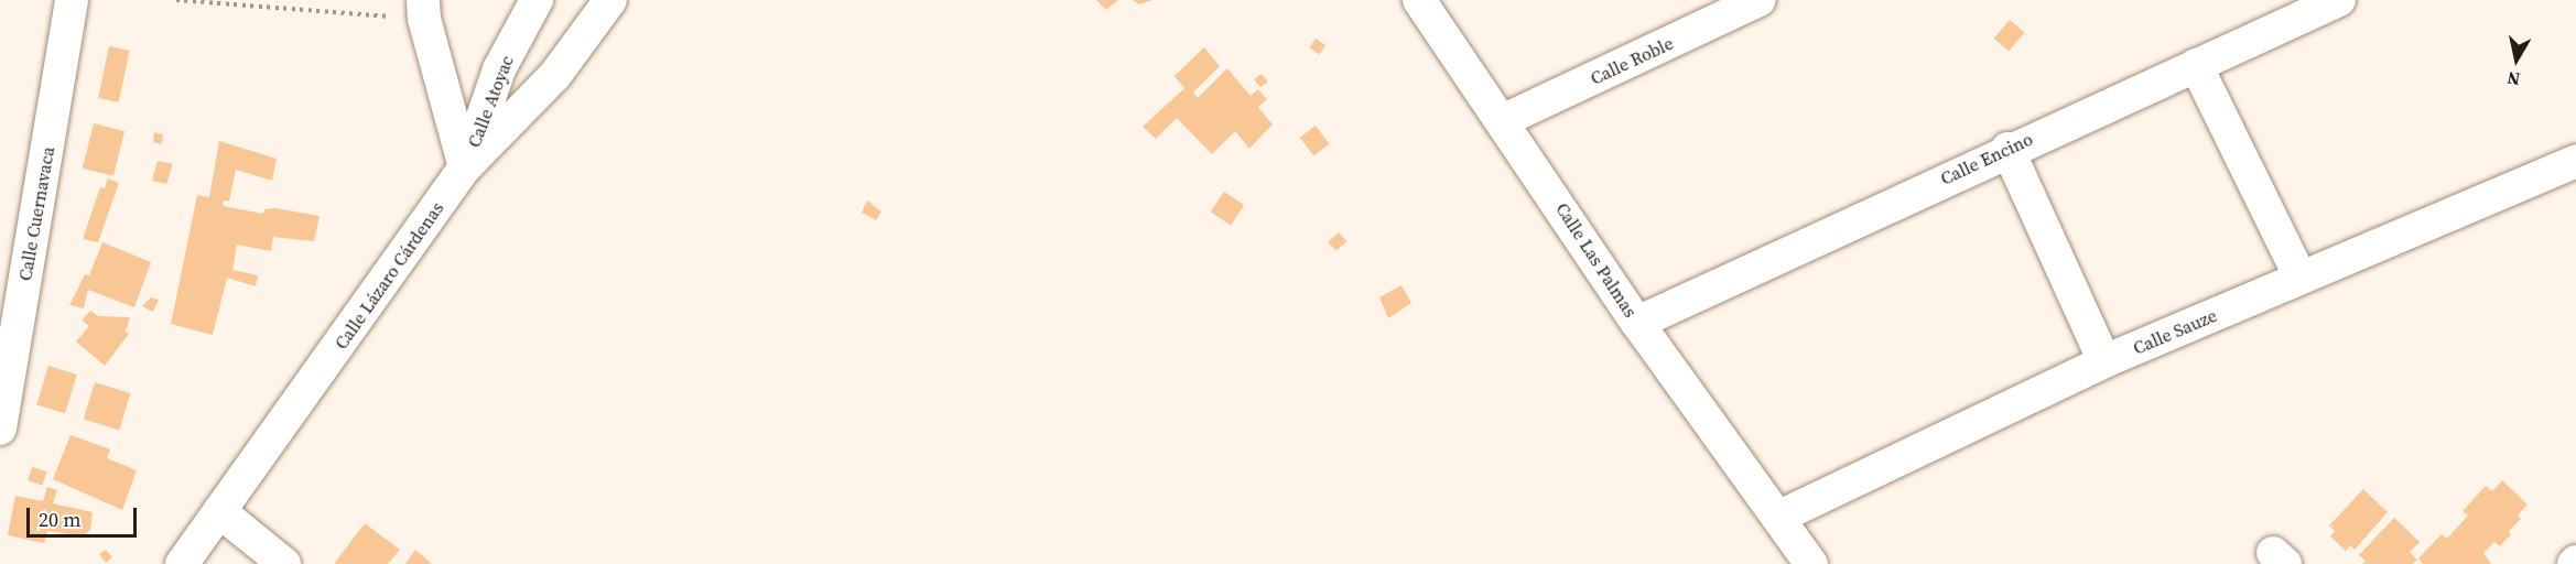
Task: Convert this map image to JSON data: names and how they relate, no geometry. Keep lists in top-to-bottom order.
{
  "streets": {
    "street": [
      "Calle Roble",
      "Calle Atoyac",
      "Calle Encino",
      "Calle Cuernavaca",
      "Calle Las Palmas",
      "Calle Lázaro Cárdenas",
      "Calle Sauze"
    ]
  },
  "crossings": [
    ["Calle Roble", "Calle Las Palmas"],
    ["Calle Atoyac", "Calle Lázaro Cárdenas"],
    ["Calle Encino", "Calle Las Palmas"],
    ["Calle Las Palmas", "Calle Sauze"]
  ],
  "scale_bar": "20 m",
  "north": "bottom"
}
